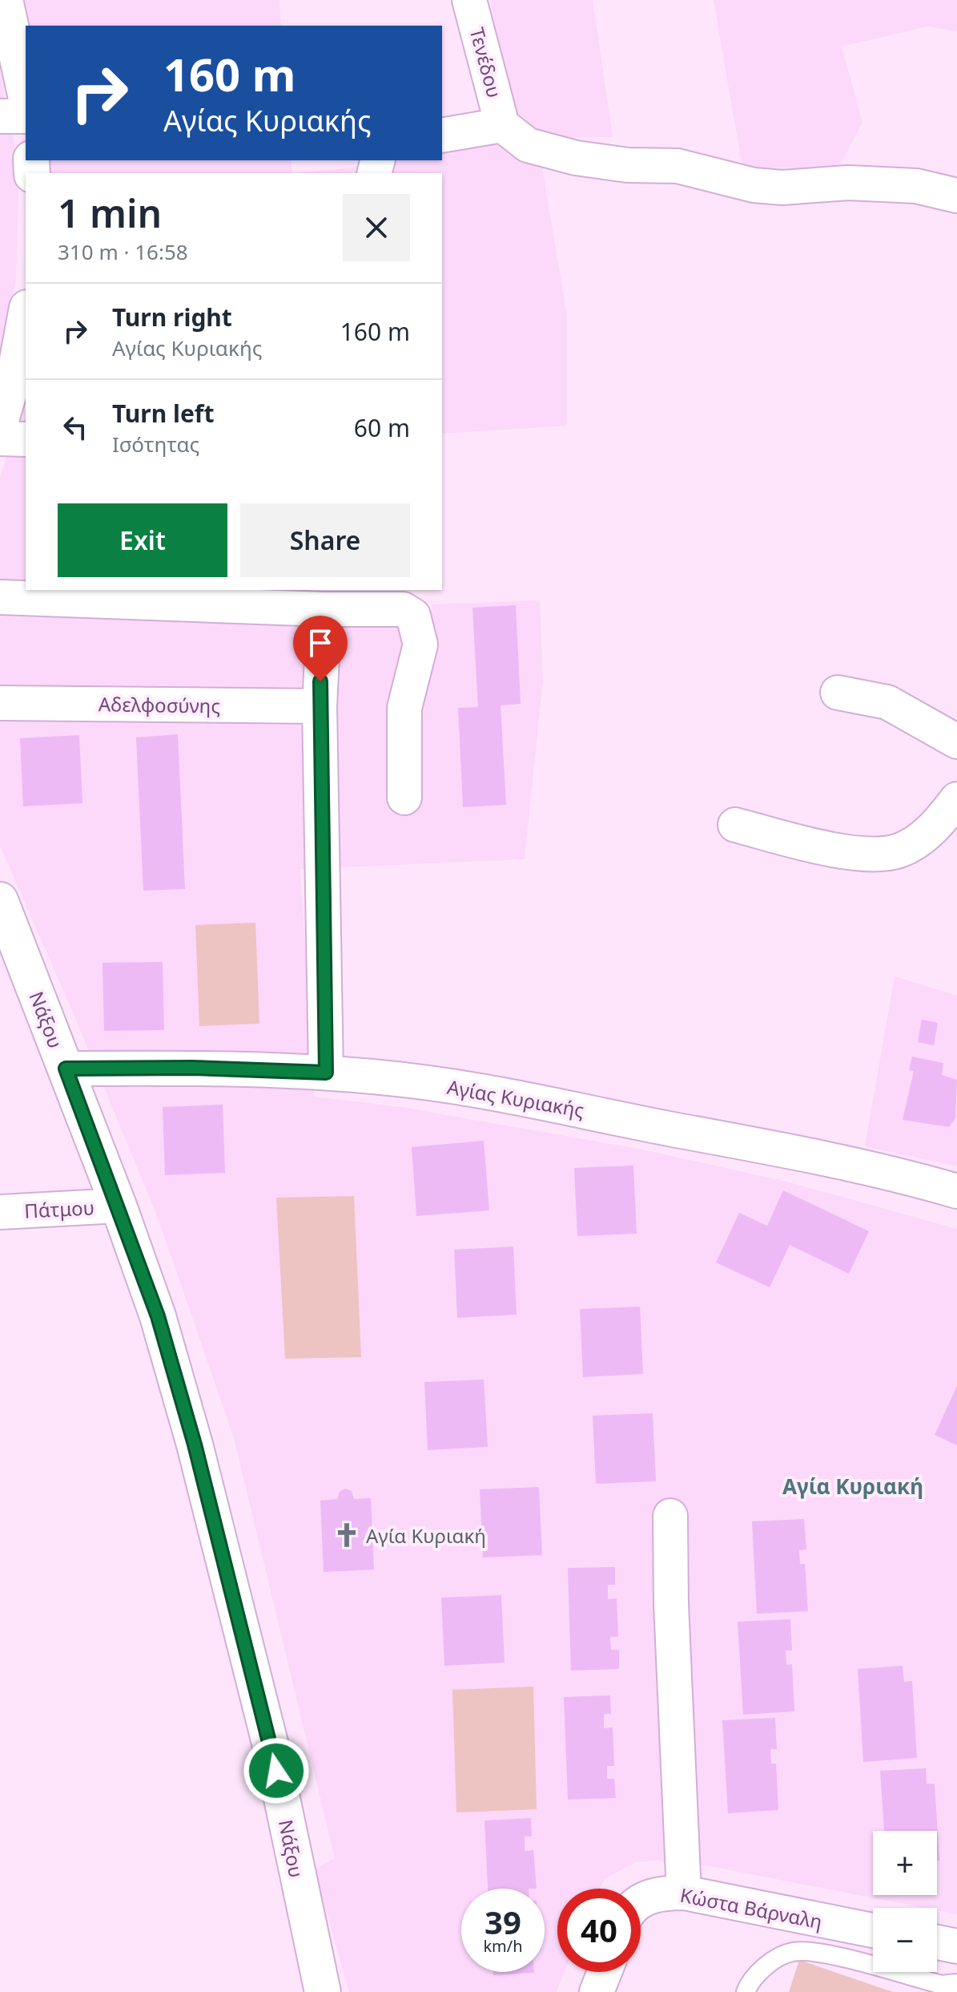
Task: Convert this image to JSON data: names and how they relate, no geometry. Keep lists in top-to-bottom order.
{
  "streets": {
    "street": [
      "Τενέδου",
      "Αδελφοσύνης",
      "Νάξου",
      "Αγίας Κυριακής",
      "Πάτμου",
      "Κώστα Βάρναλη"
    ]
  },
  "crossings": [
    ["Νάξου", "Αγίας Κυριακής"],
    ["Νάξου", "Πάτμου"]
  ],
  "districts": ["Αγία Κυριακή"],
  "places": {
    "church": ["Αγία Κυριακή"]
  },
  "page": {
    "turn": ["160 m", "Αγίας Κυριακής"],
    "heading": ["1 min", "310 m · 16:58"],
    "list": [
      {
        "name": "Turn right",
        "note": "Αγίας Κυριακής",
        "value": "160 m"
      },
      {
        "name": "Turn left",
        "note": "Ισότητας",
        "value": "60 m"
      }
    ],
    "buttons": ["Exit", "Share"],
    "map_buttons": ["+", "−"],
    "speed": "39 km/h",
    "limit": "40"
  }
}
